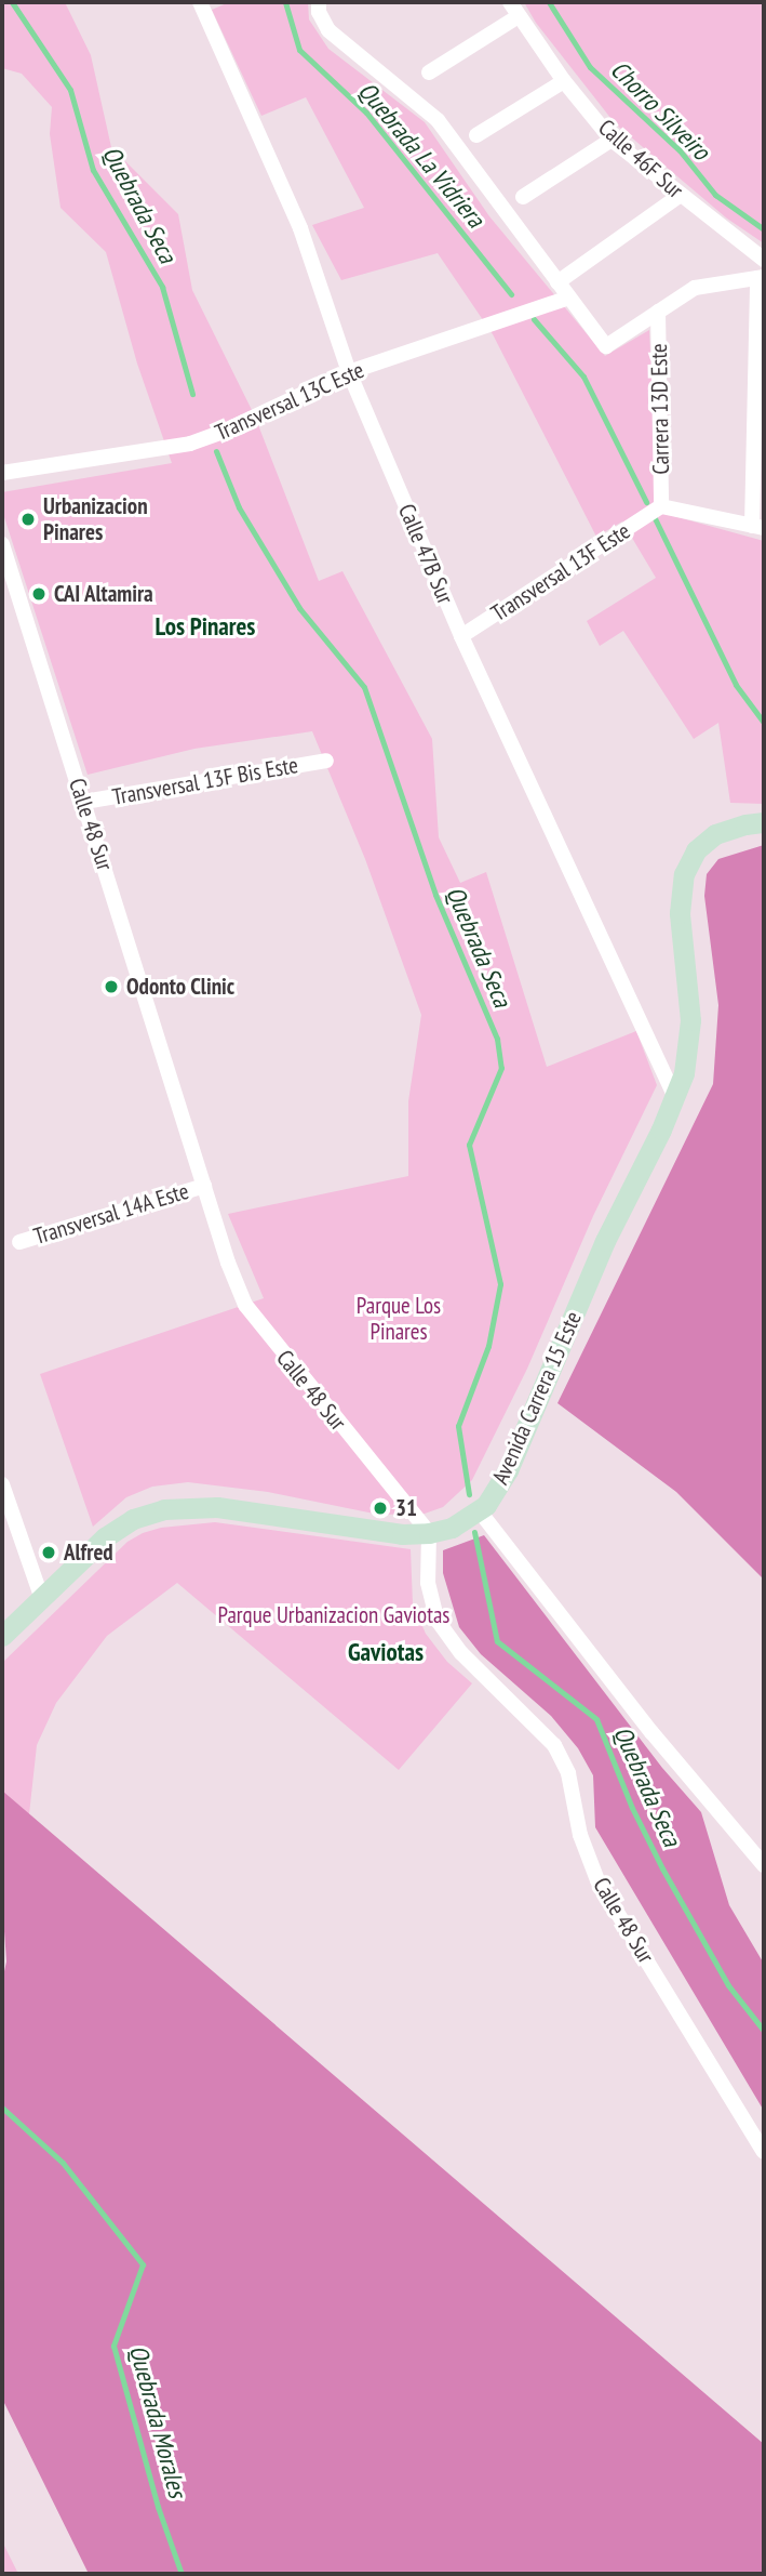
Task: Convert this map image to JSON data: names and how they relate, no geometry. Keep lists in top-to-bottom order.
{
  "streets": {
    "main road": ["Avenida Carrera 15 Este"],
    "street": [
      "Calle 46F Sur",
      "Transversal 13C Este",
      "Carrera 13D Este",
      "Calle 47B Sur",
      "Transversal 13F Este",
      "Transversal 13F Bis Este",
      "Calle 48 Sur",
      "Transversal 14A Este"
    ]
  },
  "crossings": [
    ["Transversal 13C Este", "Calle 47B Sur"],
    ["Carrera 13D Este", "Transversal 13F Este"],
    ["Calle 47B Sur", "Transversal 13F Este"],
    ["Calle 47B Sur", "Avenida Carrera 15 Este"],
    ["Transversal 13F Bis Este", "Calle 48 Sur"],
    ["Calle 48 Sur", "Transversal 14A Este"],
    ["Calle 48 Sur", "Avenida Carrera 15 Este"]
  ],
  "districts": ["Los Pinares", "Gaviotas"],
  "water": [
    "Chorro Silveiro",
    "Quebrada La Vidriera",
    "Quebrada Seca",
    "Quebrada Morales"
  ],
  "parks": ["Parque Los Pinares", "Parque Urbanizacion Gaviotas"],
  "places": [
    "Urbanizacion Pinares",
    "CAI Altamira",
    "Odonto Clinic",
    "31",
    "Alfred"
  ]
}
